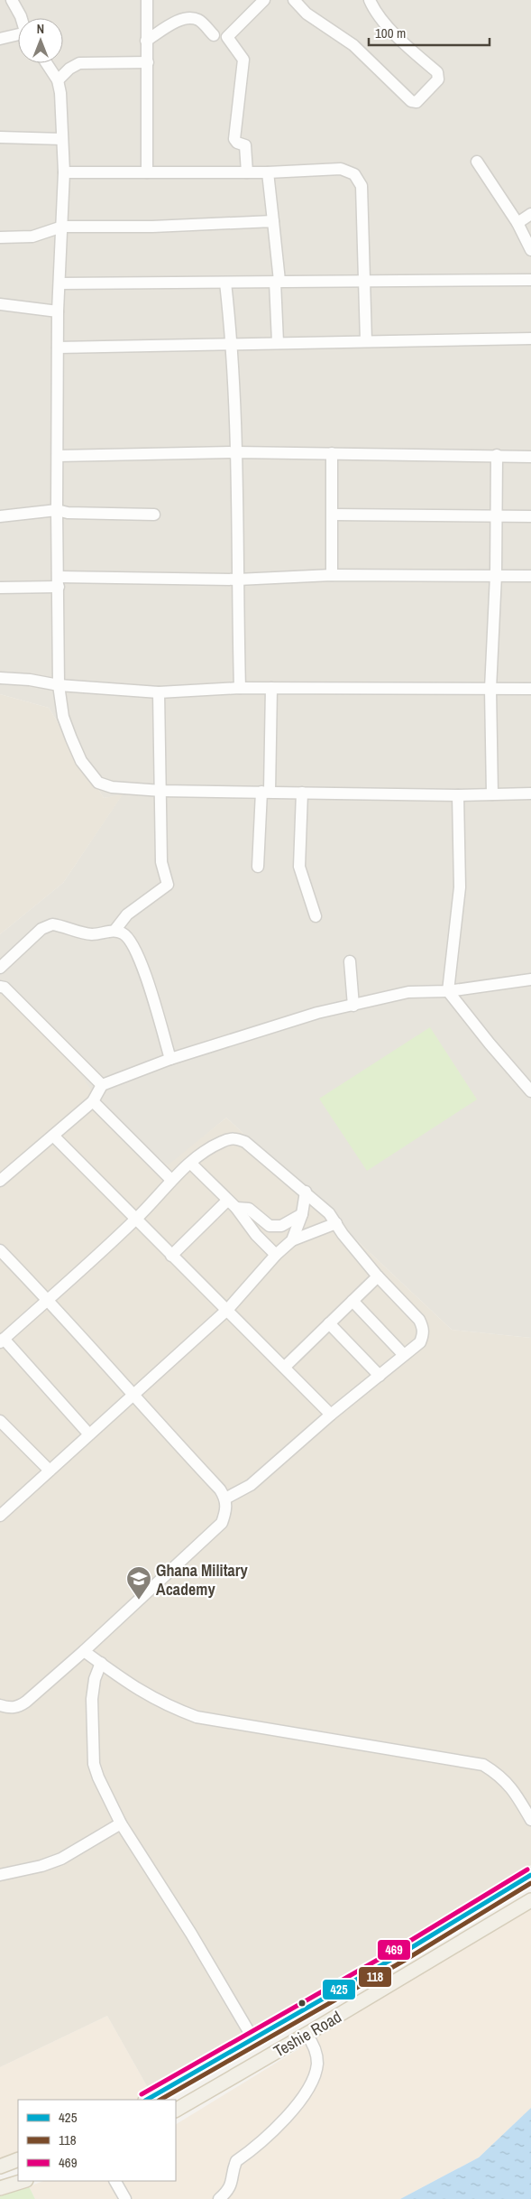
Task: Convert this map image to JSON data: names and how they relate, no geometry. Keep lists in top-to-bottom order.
{
  "streets": {
    "main road": ["Teshie Road"]
  },
  "places": {
    "school or university": ["Ghana Military Academy"]
  },
  "lines": ["transit line 469", "transit line 425", "transit line 118"],
  "legend": ["425", "118", "469"],
  "scale_bar": "100 m",
  "north": "top"
}
